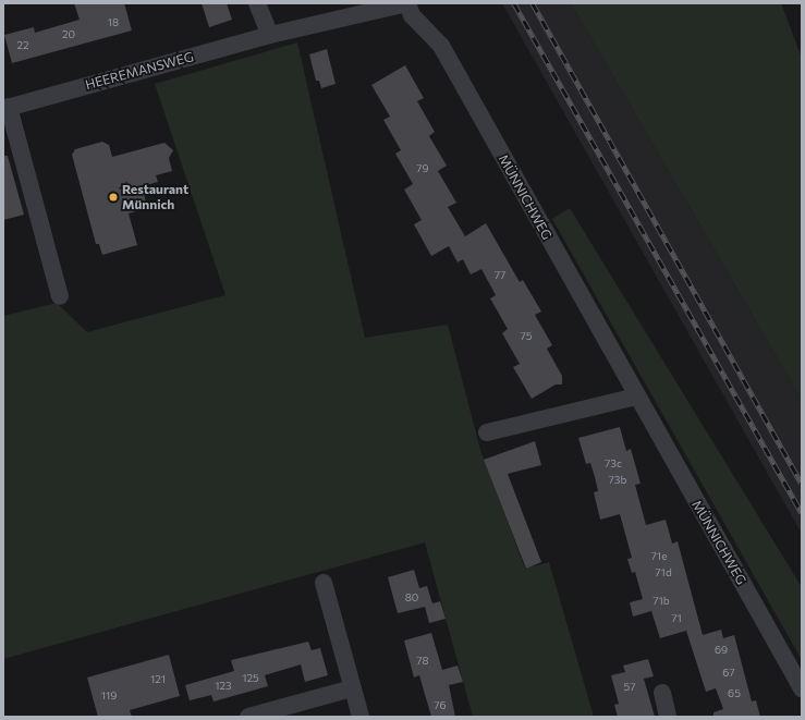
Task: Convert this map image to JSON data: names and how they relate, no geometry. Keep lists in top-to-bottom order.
{
  "streets": {
    "street": ["HEEREMANSWEG", "MÜNNICHWEG"]
  },
  "crossings": [
    ["HEEREMANSWEG", "MÜNNICHWEG"]
  ],
  "places": ["Restaurant Münnich"],
  "house_numbers": [
    "18",
    "20",
    "22",
    "79",
    "77",
    "75",
    "73c",
    "73b",
    "71e",
    "71d",
    "80",
    "71b",
    "71",
    "69",
    "78",
    "67",
    "125",
    "121",
    "123",
    "57",
    "65",
    "119",
    "76"
  ]
}
